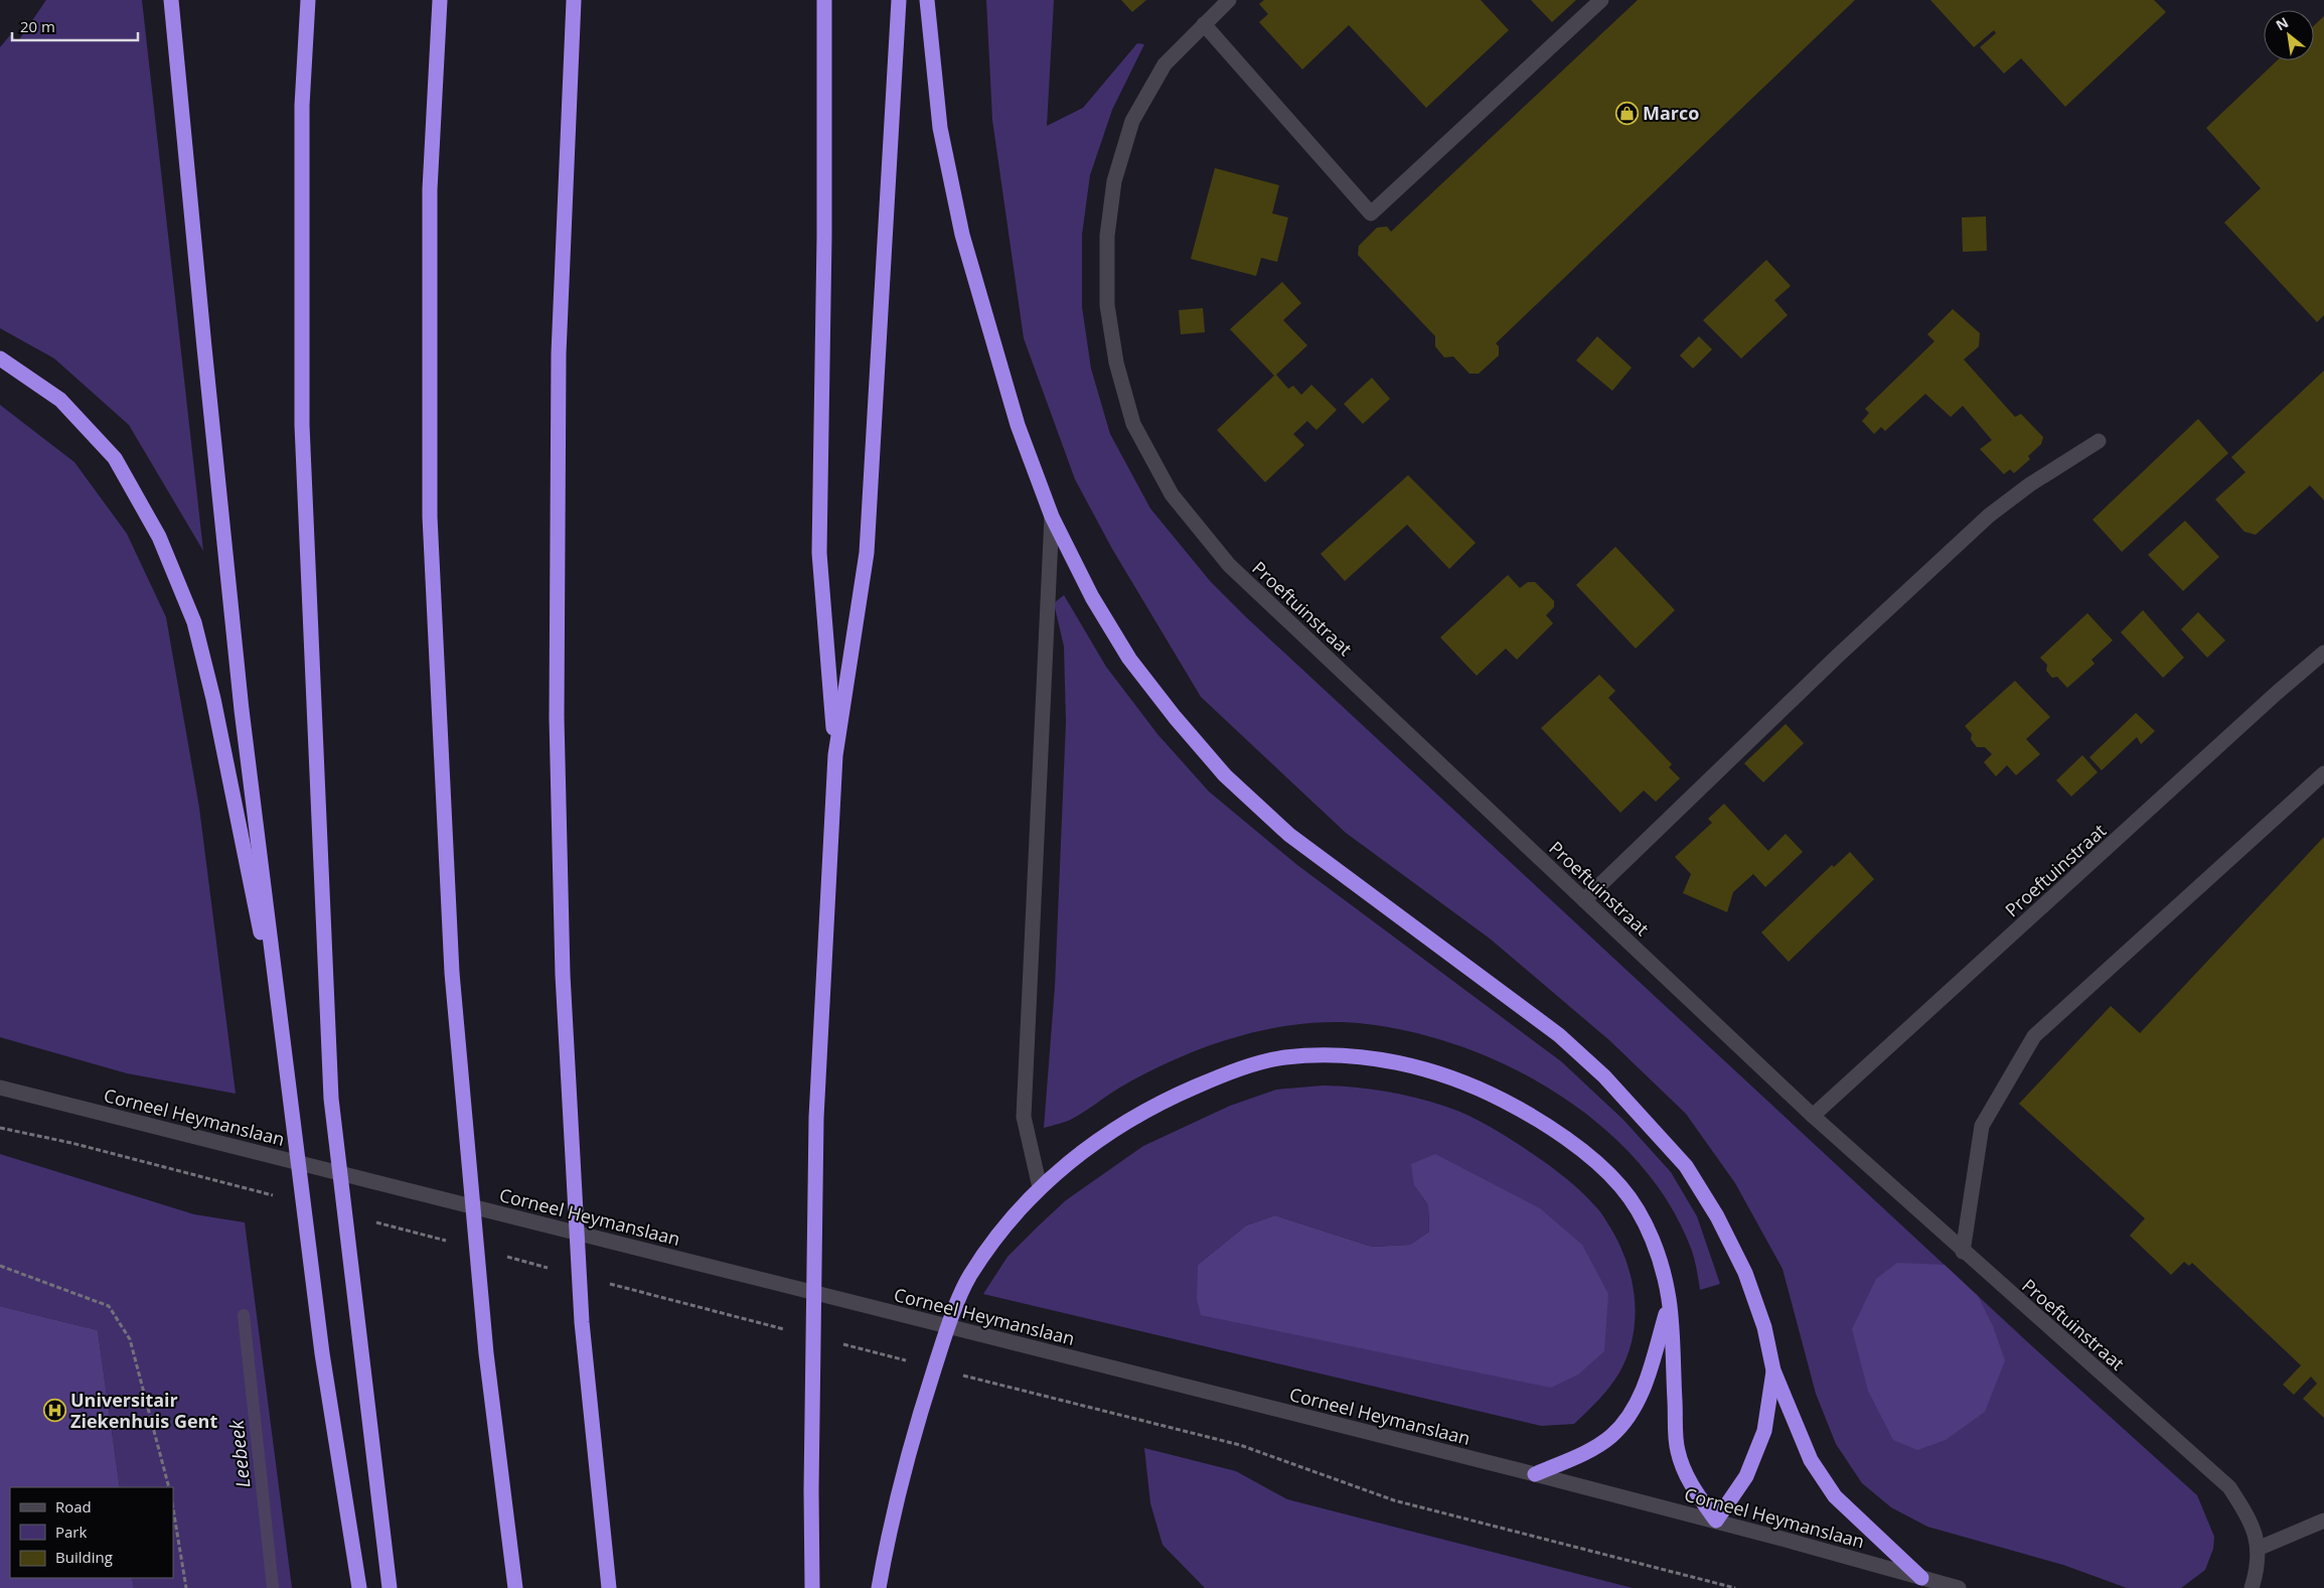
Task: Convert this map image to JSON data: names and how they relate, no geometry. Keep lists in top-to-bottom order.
{
  "streets": {
    "street": ["Proeftuinstraat", "Corneel Heymanslaan"]
  },
  "water": ["Leebeek"],
  "places": {
    "shop": ["Marco"],
    "hospital": ["Universitair Ziekenhuis Gent"]
  },
  "legend": ["Road", "Park", "Building"],
  "scale_bar": "20 m",
  "north": "top left"
}
